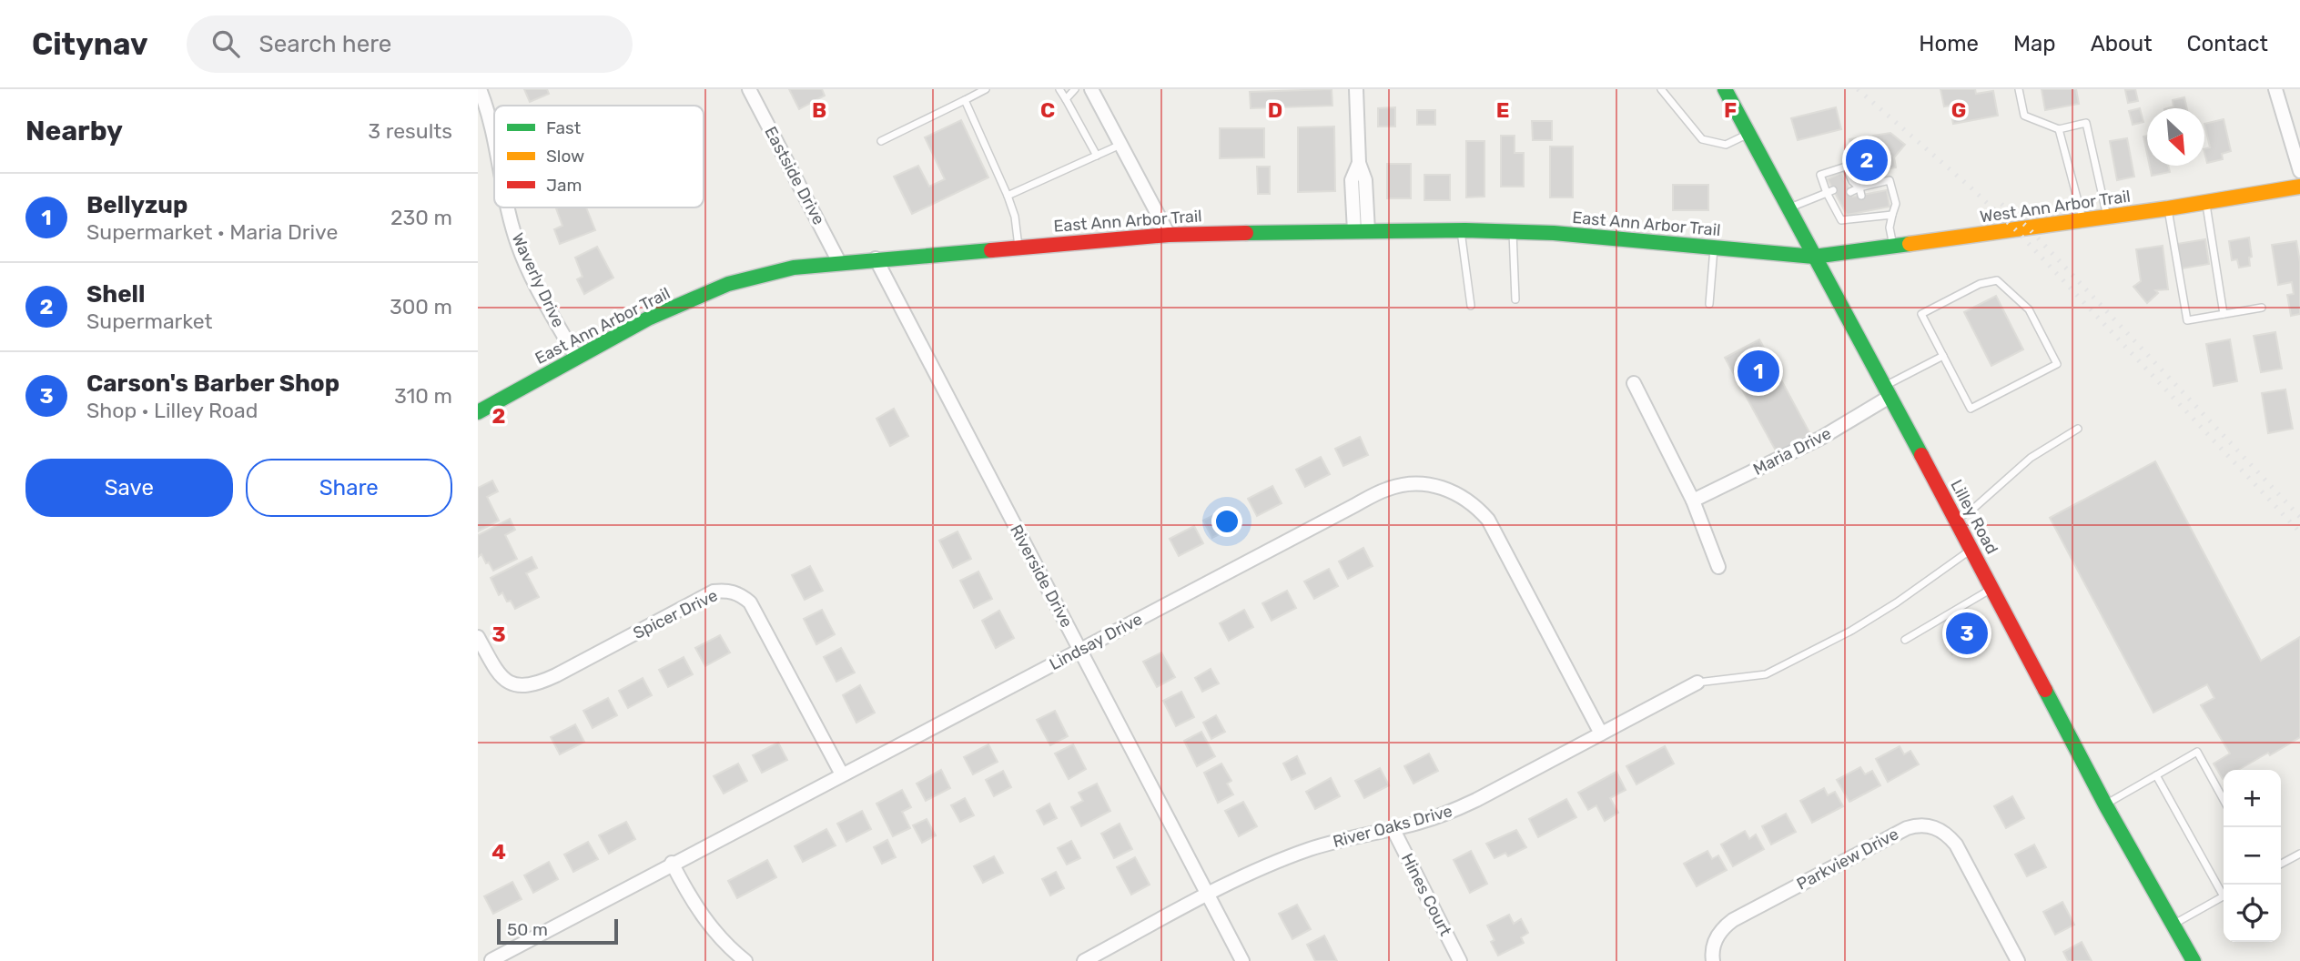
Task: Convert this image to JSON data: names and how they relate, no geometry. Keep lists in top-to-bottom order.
{
  "streets": {
    "street": [
      "Eastside Drive",
      "West Ann Arbor Trail",
      "East Ann Arbor Trail",
      "Waverly Drive",
      "Maria Drive",
      "Lilley Road",
      "Riverside Drive",
      "Spicer Drive",
      "Lindsay Drive",
      "River Oaks Drive",
      "Parkview Drive",
      "Hines Court"
    ]
  },
  "crossings": [
    ["Eastside Drive", "East Ann Arbor Trail"],
    ["West Ann Arbor Trail", "East Ann Arbor Trail"],
    ["West Ann Arbor Trail", "Lilley Road"],
    ["East Ann Arbor Trail", "Waverly Drive"],
    ["East Ann Arbor Trail", "Lilley Road"],
    ["East Ann Arbor Trail", "Riverside Drive"],
    ["Maria Drive", "Lilley Road"],
    ["Riverside Drive", "Lindsay Drive"],
    ["Riverside Drive", "River Oaks Drive"],
    ["Spicer Drive", "Lindsay Drive"],
    ["Lindsay Drive", "River Oaks Drive"],
    ["River Oaks Drive", "Hines Court"]
  ],
  "legend": ["Fast", "Slow", "Jam"],
  "scale_bar": "50 m",
  "north": "bottom right",
  "page": {
    "header": "Citynav",
    "search": "Search here",
    "nav": [
      "Home",
      "Map",
      "About",
      "Contact"
    ],
    "heading": ["Nearby", "3 results"],
    "pins": ["2", "1", "3"],
    "list": [
      {
        "mark": "1",
        "name": "Bellyzup",
        "note": "Supermarket · Maria Drive",
        "value": "230 m"
      },
      {
        "mark": "2",
        "name": "Shell",
        "note": "Supermarket",
        "value": "300 m"
      },
      {
        "mark": "3",
        "name": "Carson's Barber Shop",
        "note": "Shop · Lilley Road",
        "value": "310 m"
      }
    ],
    "buttons": ["Save", "Share"],
    "map_buttons": ["+", "−"],
    "scale": "50 m"
  },
  "grid": {
    "columns": [
      "B",
      "C",
      "D",
      "E",
      "F",
      "G"
    ],
    "rows": ["2", "3", "4"]
  }
}
